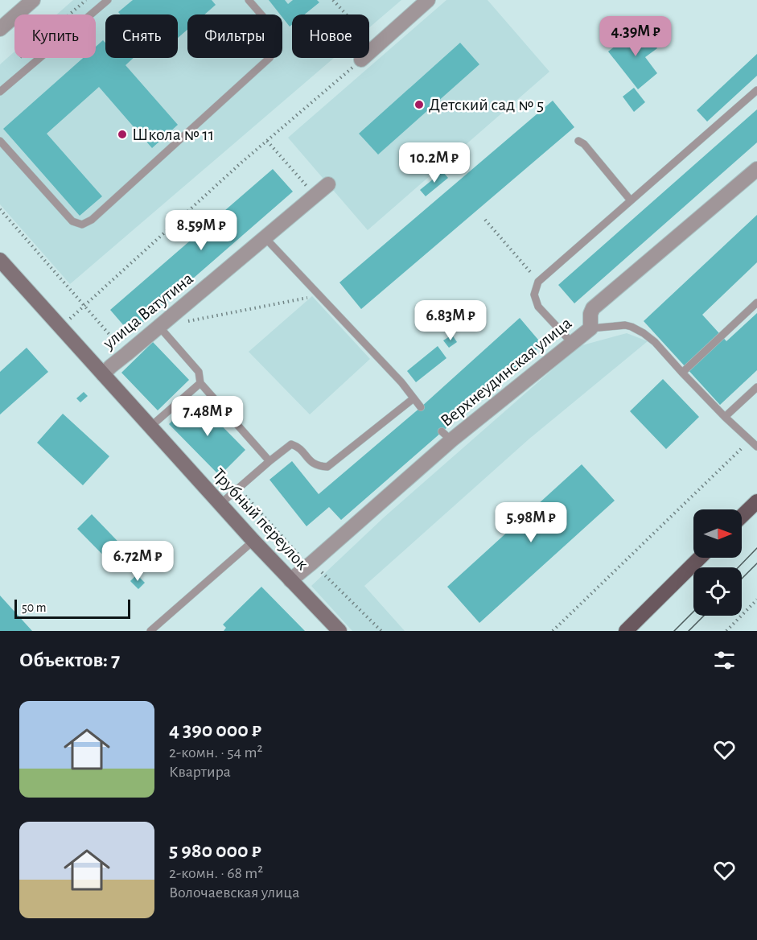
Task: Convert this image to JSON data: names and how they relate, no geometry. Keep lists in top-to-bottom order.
{
  "streets": {
    "street": ["улица Ватутина", "Верхнеудинская улица", "Трубный переулок"]
  },
  "crossings": [
    ["улица Ватутина", "Трубный переулок"],
    ["Верхнеудинская улица", "Трубный переулок"]
  ],
  "places": ["Детский сад № 5", "Школа № 11"],
  "scale_bar": "50 m",
  "north": "right",
  "page": {
    "chip": [
      "Купить",
      "Снять",
      "Фильтры",
      "Новое"
    ],
    "price": [
      "4.39M ₽",
      "10.2M ₽",
      "8.59M ₽",
      "6.83M ₽",
      "7.48M ₽",
      "5.98M ₽",
      "6.72M ₽"
    ],
    "scale": "50 m",
    "heading": "Объектов: 7",
    "list": [
      {
        "name": "4 390 000 ₽",
        "note": "2-комн. · 54 m² · Квартира"
      },
      {
        "name": "5 980 000 ₽",
        "note": "2-комн. · 68 m² · Волочаевская улица"
      }
    ]
  }
}
